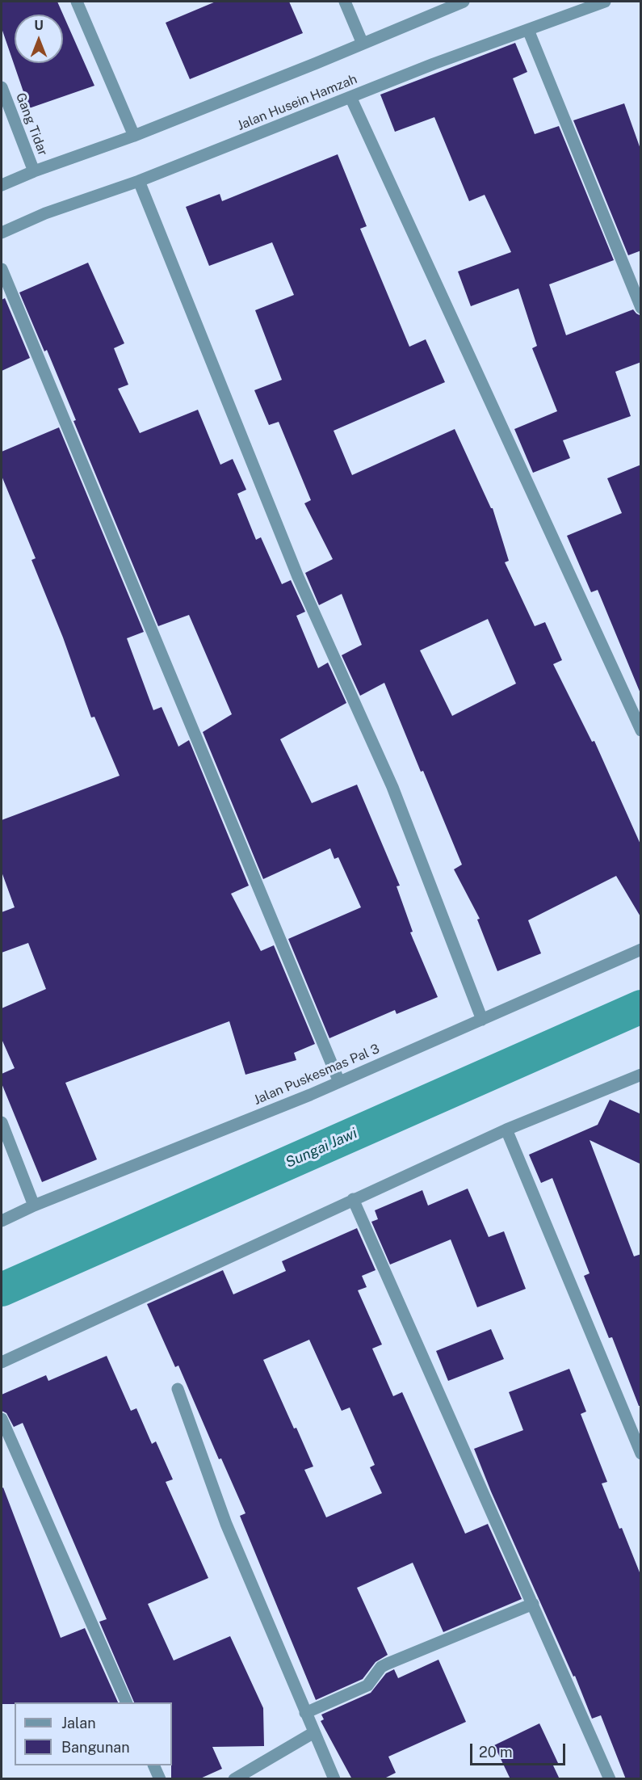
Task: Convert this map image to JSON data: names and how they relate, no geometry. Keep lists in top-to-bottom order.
{
  "streets": {
    "street": ["Jalan Husein Hamzah", "Gang Tidar", "Jalan Puskesmas Pal 3"]
  },
  "water": ["Sungai Jawi"],
  "legend": ["Jalan", "Bangunan"],
  "scale_bar": "20 m",
  "north": "top"
}
